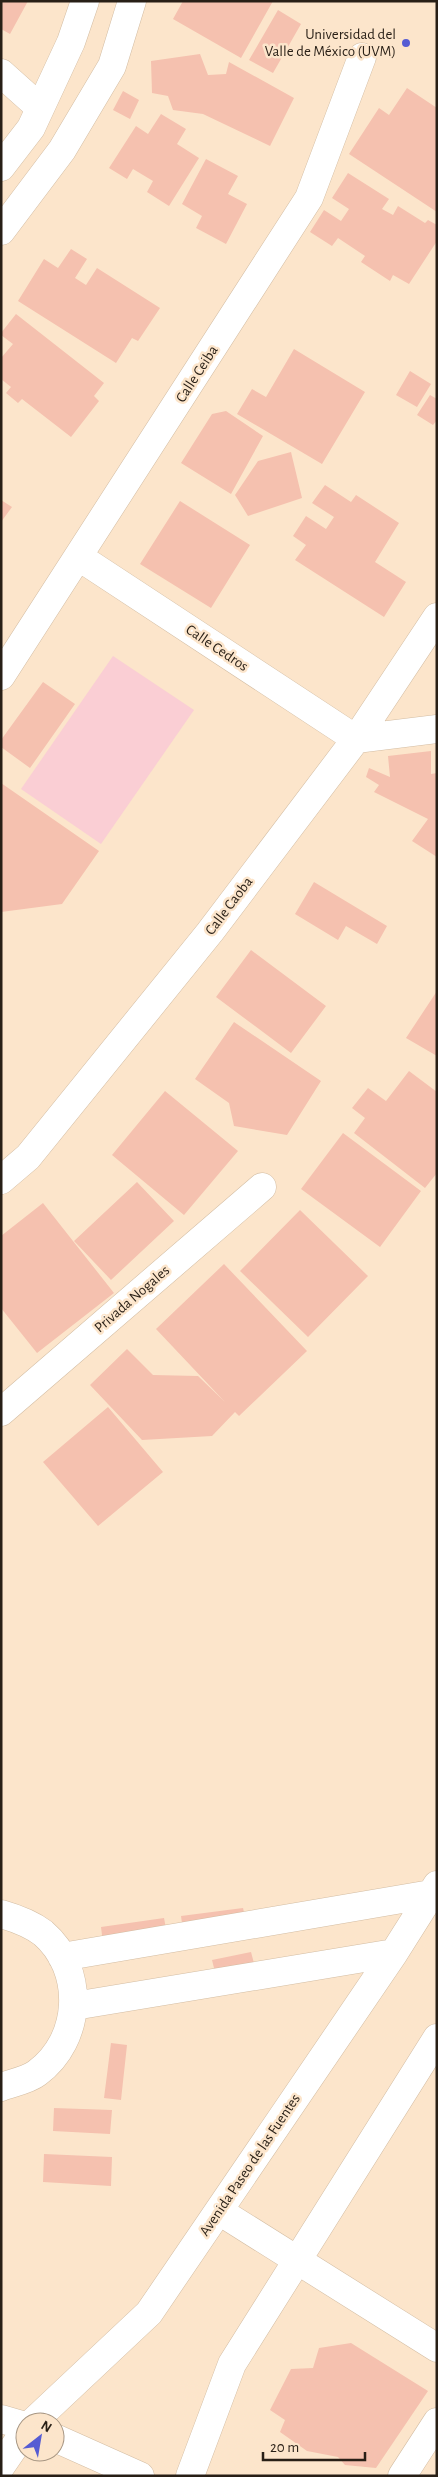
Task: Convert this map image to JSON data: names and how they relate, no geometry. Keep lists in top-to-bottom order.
{
  "streets": {
    "street": [
      "Calle Ceiba",
      "Calle Cedros",
      "Calle Caoba",
      "Privada Nogales",
      "Avenida Paseo de las Fuentes"
    ]
  },
  "crossings": [
    ["Calle Ceiba", "Calle Cedros"],
    ["Calle Cedros", "Calle Caoba"]
  ],
  "places": ["Universidad del Valle de México (UVM)"],
  "scale_bar": "20 m",
  "north": "top right"
}
